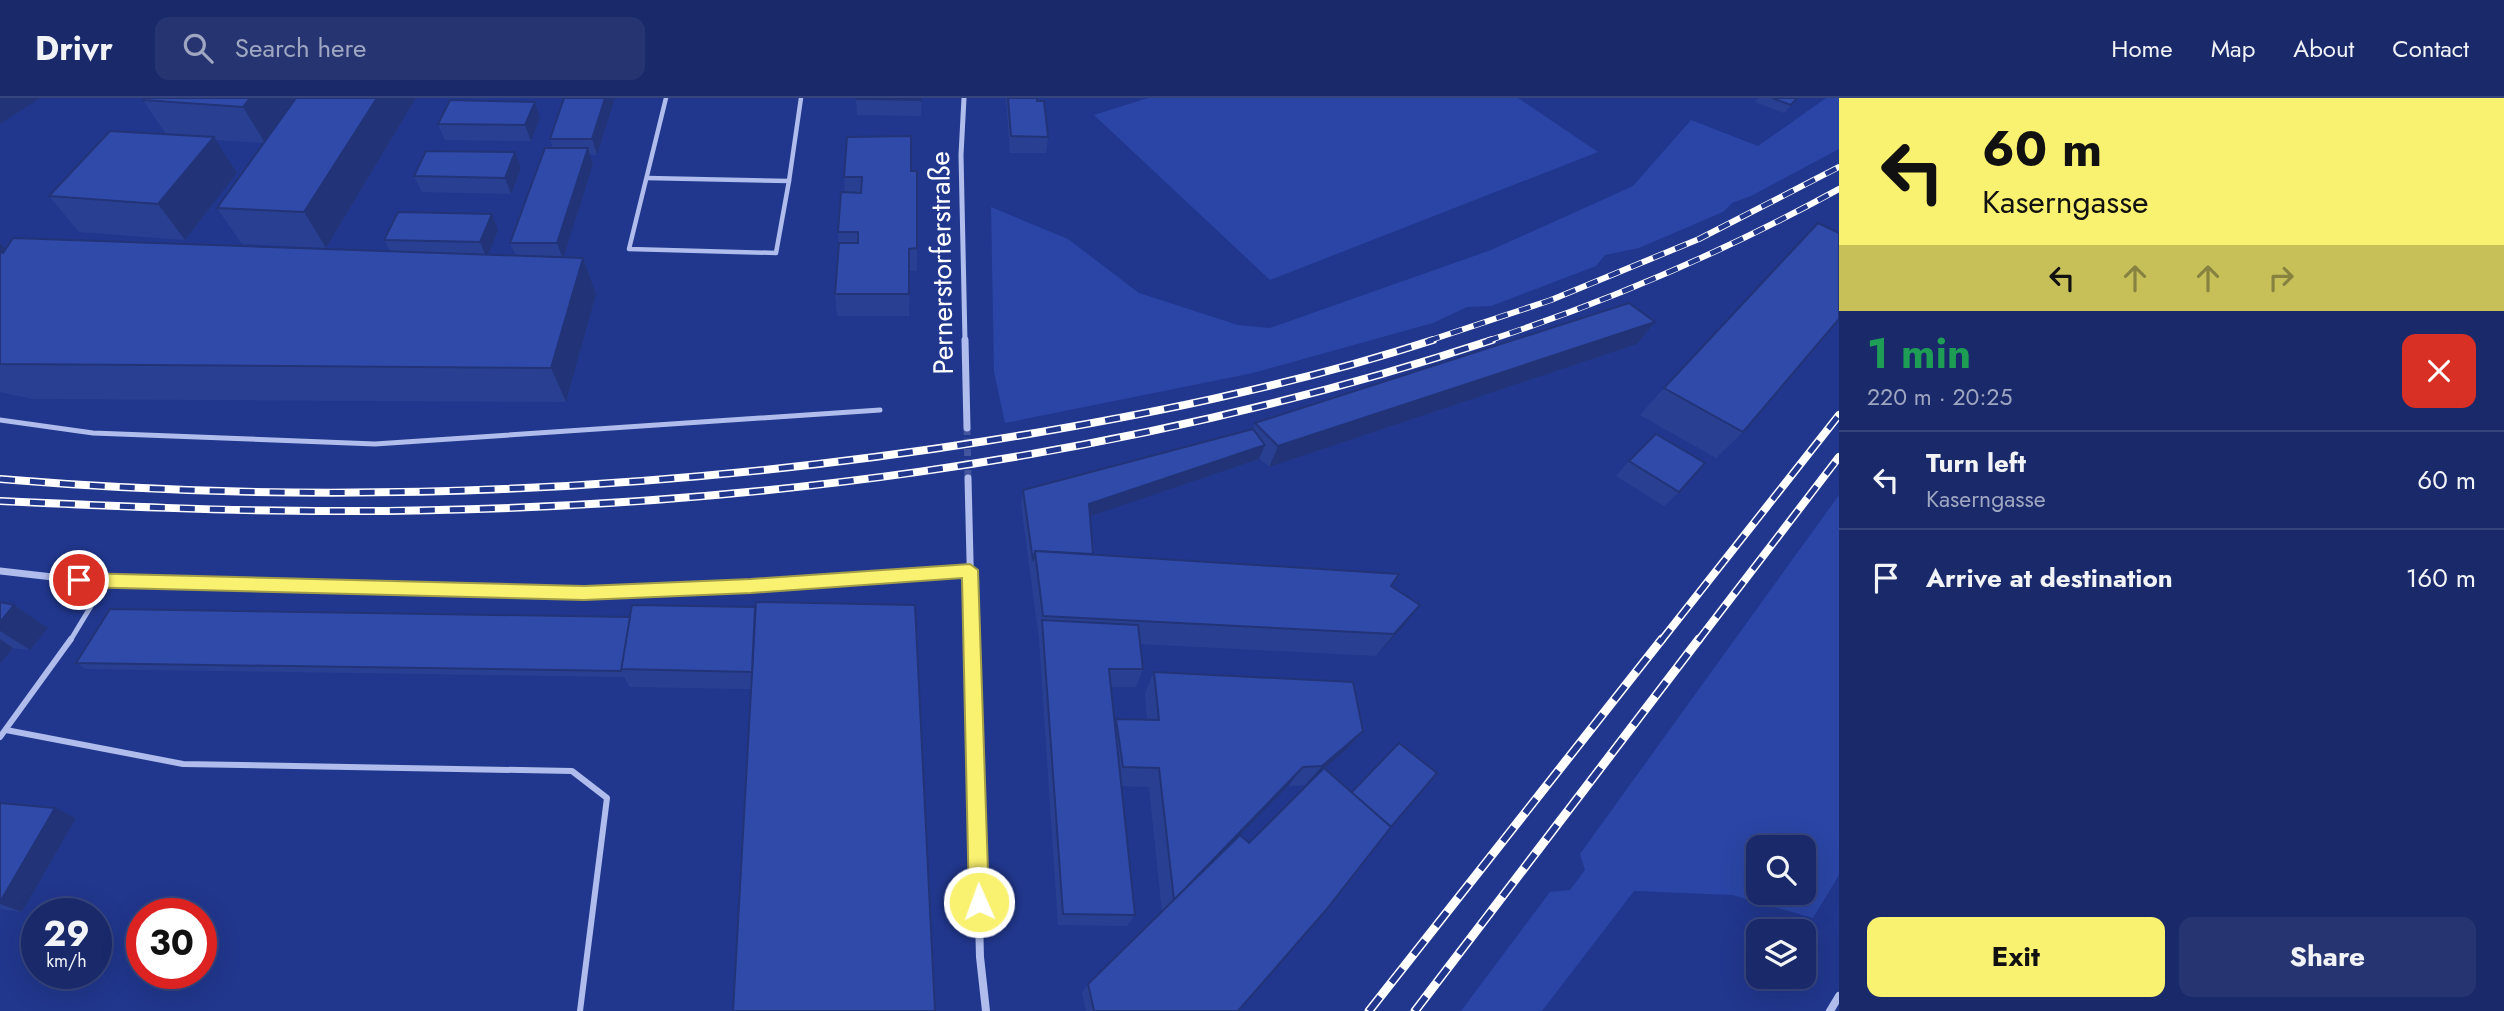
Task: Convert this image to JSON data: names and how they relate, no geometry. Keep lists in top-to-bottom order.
{
  "streets": {
    "street": ["Pernerstorferstraße"]
  },
  "page": {
    "header": "Drivr",
    "search": "Search here",
    "nav": [
      "Home",
      "Map",
      "About",
      "Contact"
    ],
    "turn": ["60 m", "Kaserngasse"],
    "heading": ["1 min", "220 m · 20:25"],
    "list": [
      {
        "name": "Turn left",
        "note": "Kaserngasse",
        "value": "60 m"
      },
      {
        "name": "Arrive at destination",
        "value": "160 m"
      }
    ],
    "speed": "29 km/h",
    "limit": "30",
    "buttons": ["Exit", "Share"]
  }
}
